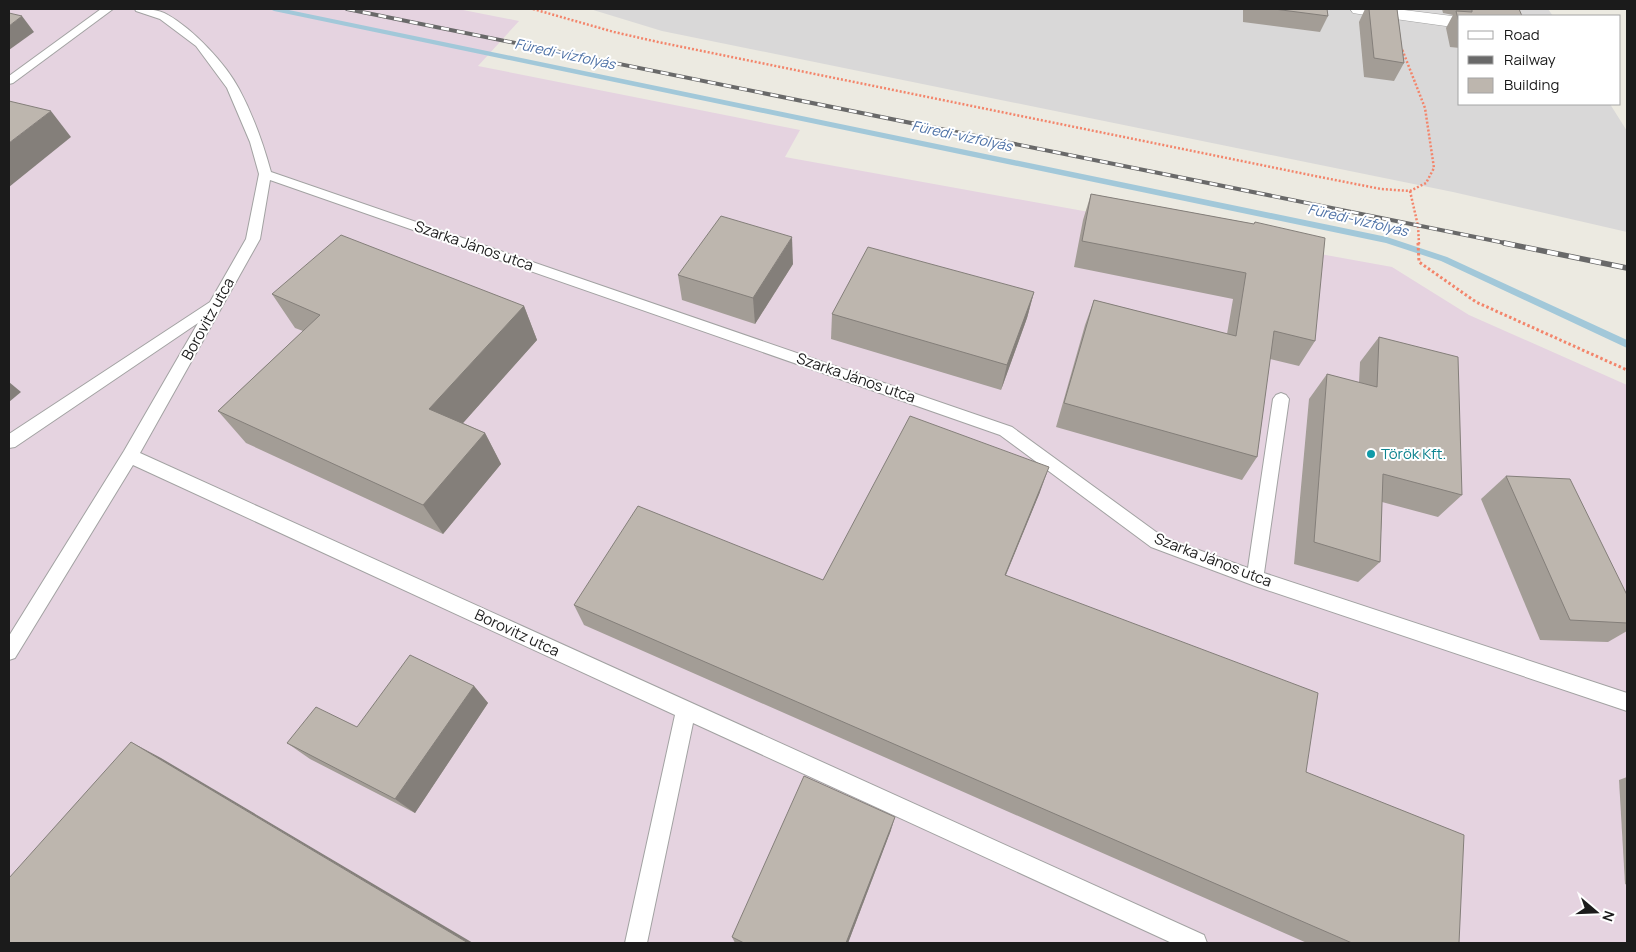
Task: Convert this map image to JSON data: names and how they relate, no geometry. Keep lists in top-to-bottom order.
{
  "streets": {
    "lane": ["Szarka János utca", "Borovitz utca"]
  },
  "crossings": [
    ["Szarka János utca", "Borovitz utca"]
  ],
  "water": ["Füredi-vízfolyás"],
  "places": ["Török Kft."],
  "legend": ["Road", "Railway", "Building"],
  "north": "right"
}
